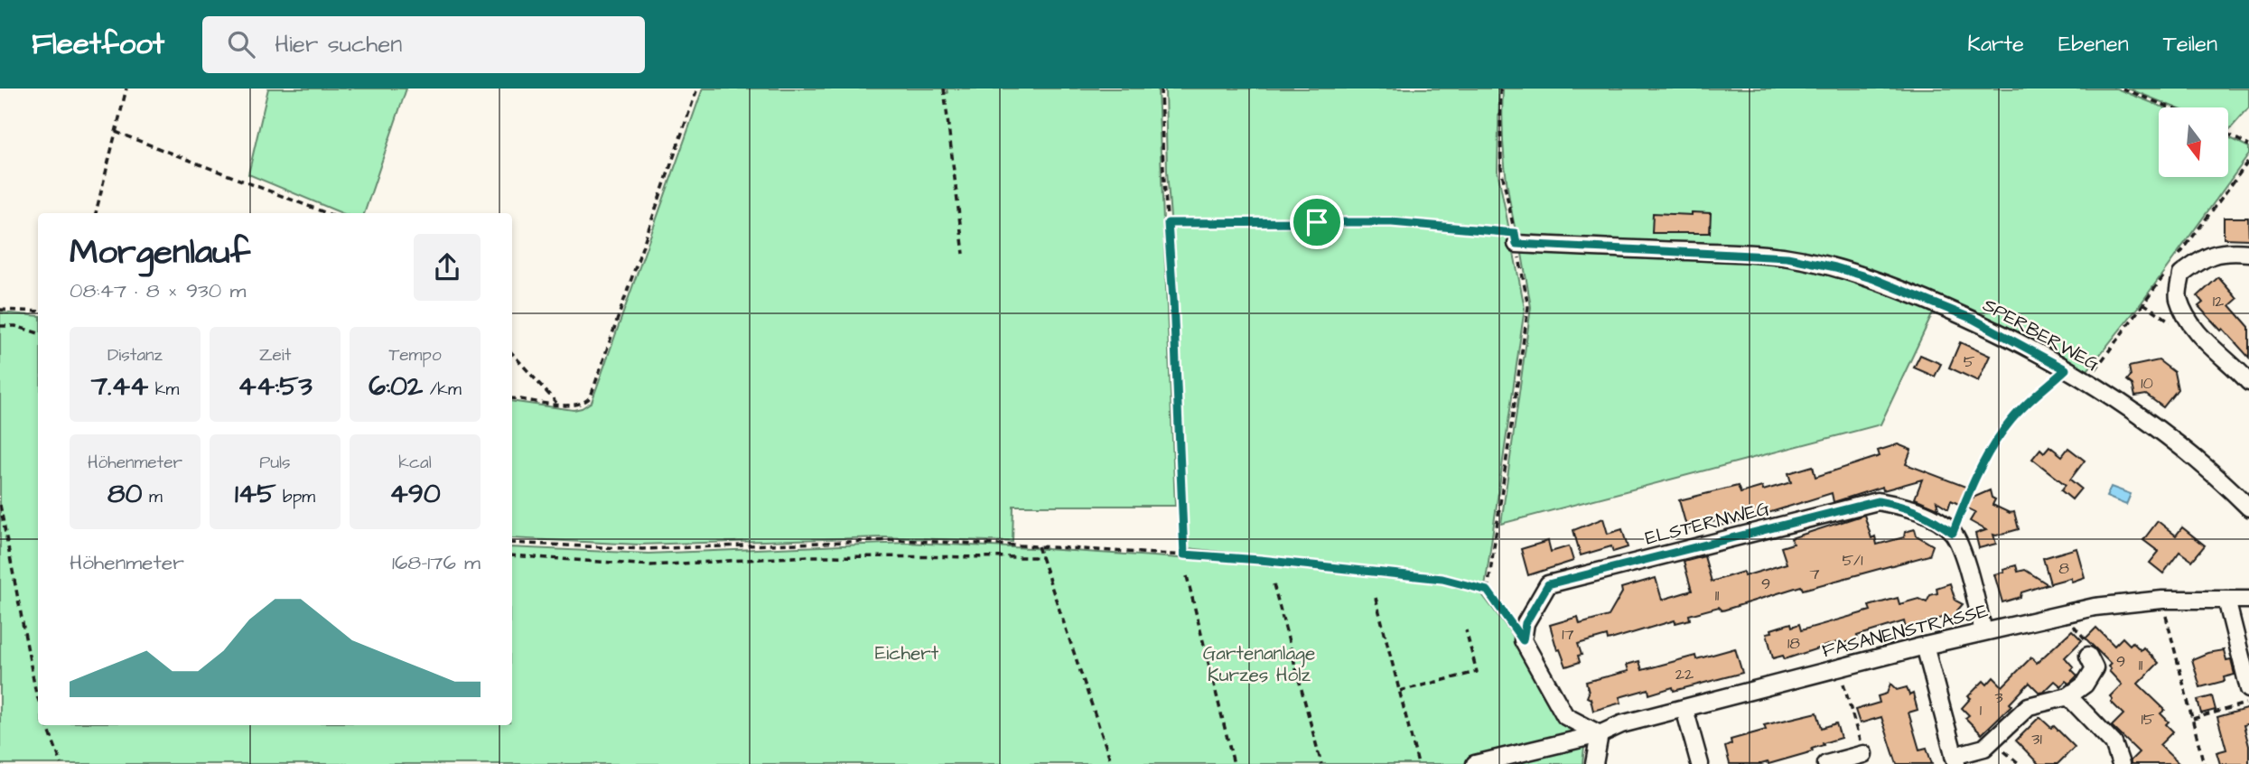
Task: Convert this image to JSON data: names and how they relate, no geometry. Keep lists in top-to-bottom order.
{
  "streets": {
    "street": ["SPERBERWEG", "ELSTERNWEG", "FASANENSTRASSE"]
  },
  "parks": ["Eichert", "Gartenanlage Kurzes Holz"],
  "house_numbers": [
    "12",
    "5",
    "10",
    "5/1",
    "8",
    "7",
    "9",
    "11",
    "17",
    "18",
    "9",
    "11",
    "22",
    "3",
    "1",
    "15",
    "31"
  ],
  "north": "bottom",
  "page": {
    "header": "Fleetfoot",
    "search": "Hier suchen",
    "nav": ["Karte", "Ebenen", "Teilen"],
    "heading": ["Morgenlauf", "08:47 · 8 × 930 m"],
    "stats": [
      ["Distanz", "7.44 km"],
      ["Zeit", "44:53"],
      ["Tempo", "6:02 /km"],
      ["Höhenmeter", "80 m"],
      ["Puls", "145 bpm"],
      ["kcal", "490"]
    ],
    "chart": ["Höhenmeter", "168–176 m"]
  }
}
